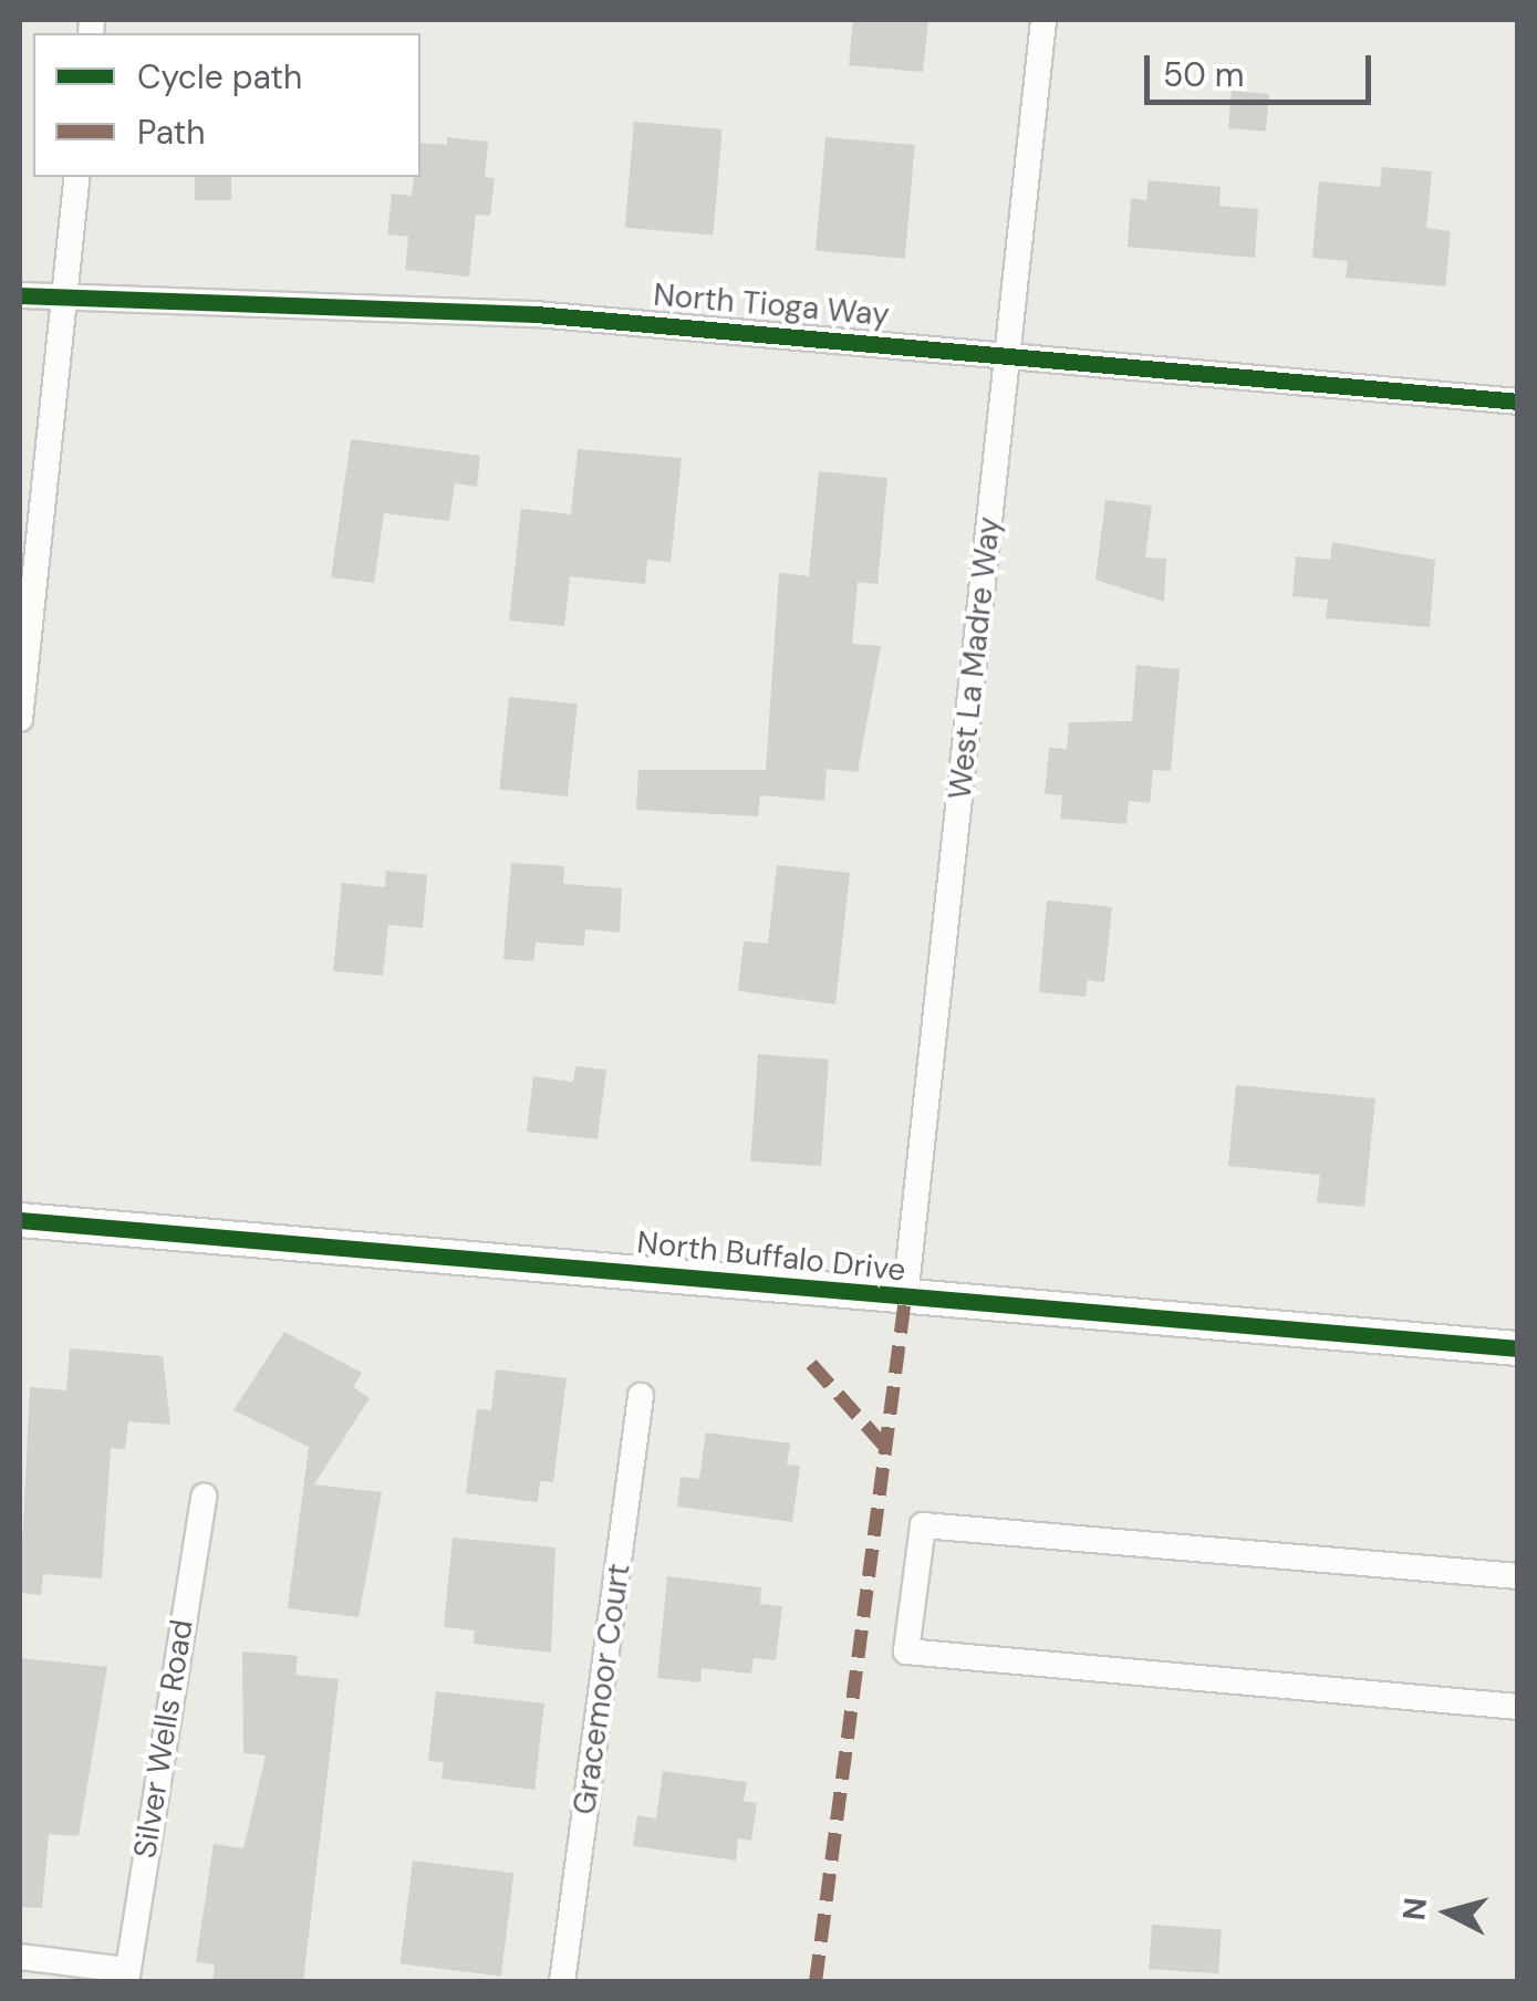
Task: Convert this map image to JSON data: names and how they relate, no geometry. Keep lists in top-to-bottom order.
{
  "streets": {
    "street": [
      "North Tioga Way",
      "West La Madre Way",
      "North Buffalo Drive",
      "Gracemoor Court",
      "Silver Wells Road"
    ]
  },
  "crossings": [
    ["North Tioga Way", "West La Madre Way"],
    ["West La Madre Way", "North Buffalo Drive"]
  ],
  "legend": ["Cycle path", "Path"],
  "scale_bar": "50 m",
  "north": "left"
}
